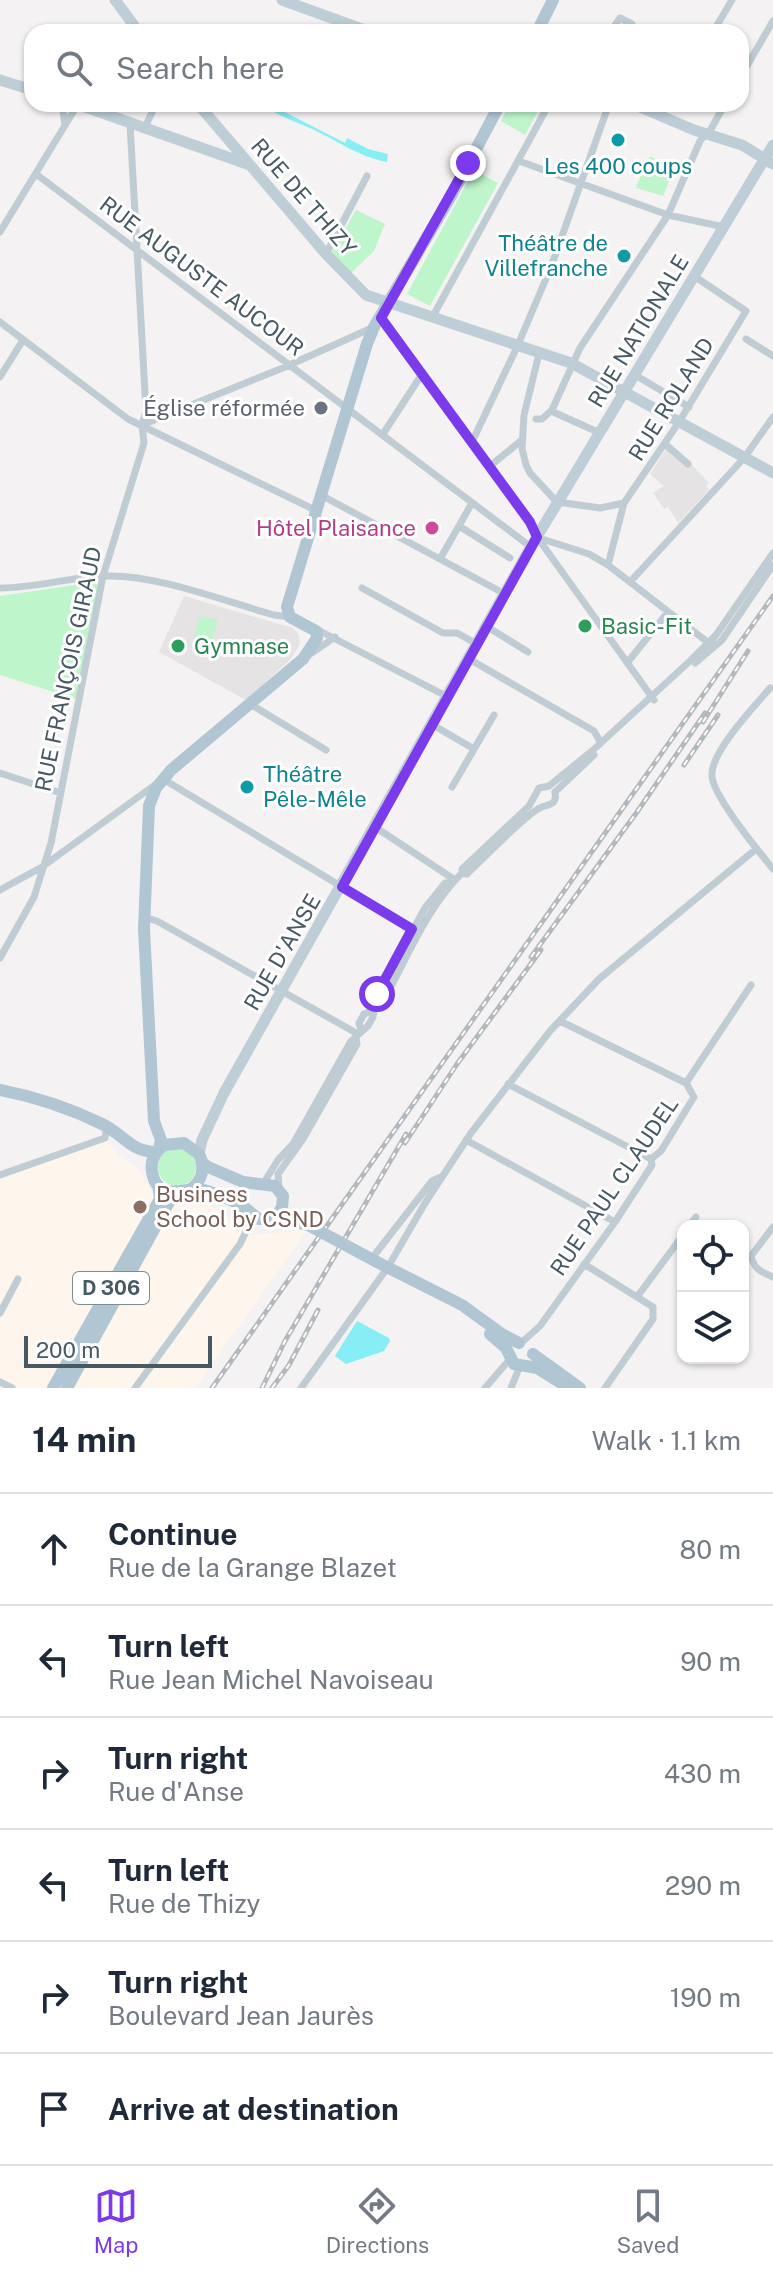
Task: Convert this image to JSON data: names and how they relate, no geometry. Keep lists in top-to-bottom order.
{
  "streets": {
    "main road": [
      "RUE DE THIZY",
      "RUE NATIONALE",
      "RUE D'ANSE",
      "D 306"
    ],
    "street": [
      "RUE AUGUSTE AUCOUR",
      "RUE ROLAND",
      "RUE FRANÇOIS GIRAUD",
      "RUE PAUL CLAUDEL"
    ]
  },
  "crossings": [
    ["RUE DE THIZY", "RUE NATIONALE"],
    ["RUE DE THIZY", "RUE ROLAND"],
    ["RUE AUGUSTE AUCOUR", "RUE NATIONALE"],
    ["RUE AUGUSTE AUCOUR", "RUE FRANÇOIS GIRAUD"],
    ["RUE AUGUSTE AUCOUR", "RUE D'ANSE"],
    ["RUE NATIONALE", "RUE ROLAND"],
    ["RUE NATIONALE", "RUE D'ANSE"],
    ["RUE D'ANSE", "D 306"]
  ],
  "places": [
    "Les 400 coups",
    "Théâtre de Villefranche",
    "Église réformée",
    "Hôtel Plaisance",
    "Basic-Fit",
    "Gymnase",
    "Théâtre Pêle-Mêle",
    "Business School by CSND"
  ],
  "scale_bar": "200 m",
  "page": {
    "search": "Search here",
    "scale": "200 m",
    "heading": ["14 min", "Walk · 1.1 km"],
    "list": [
      ["Continue", "Rue de la Grange Blazet", "80 m"],
      ["Turn left", "Rue Jean Michel Navoiseau", "90 m"],
      ["Turn right", "Rue d'Anse", "430 m"],
      ["Turn left", "Rue de Thizy", "290 m"],
      ["Turn right", "Boulevard Jean Jaurès", "190 m"],
      "Arrive at destination"
    ],
    "nav": ["Map", "Directions", "Saved"]
  }
}
